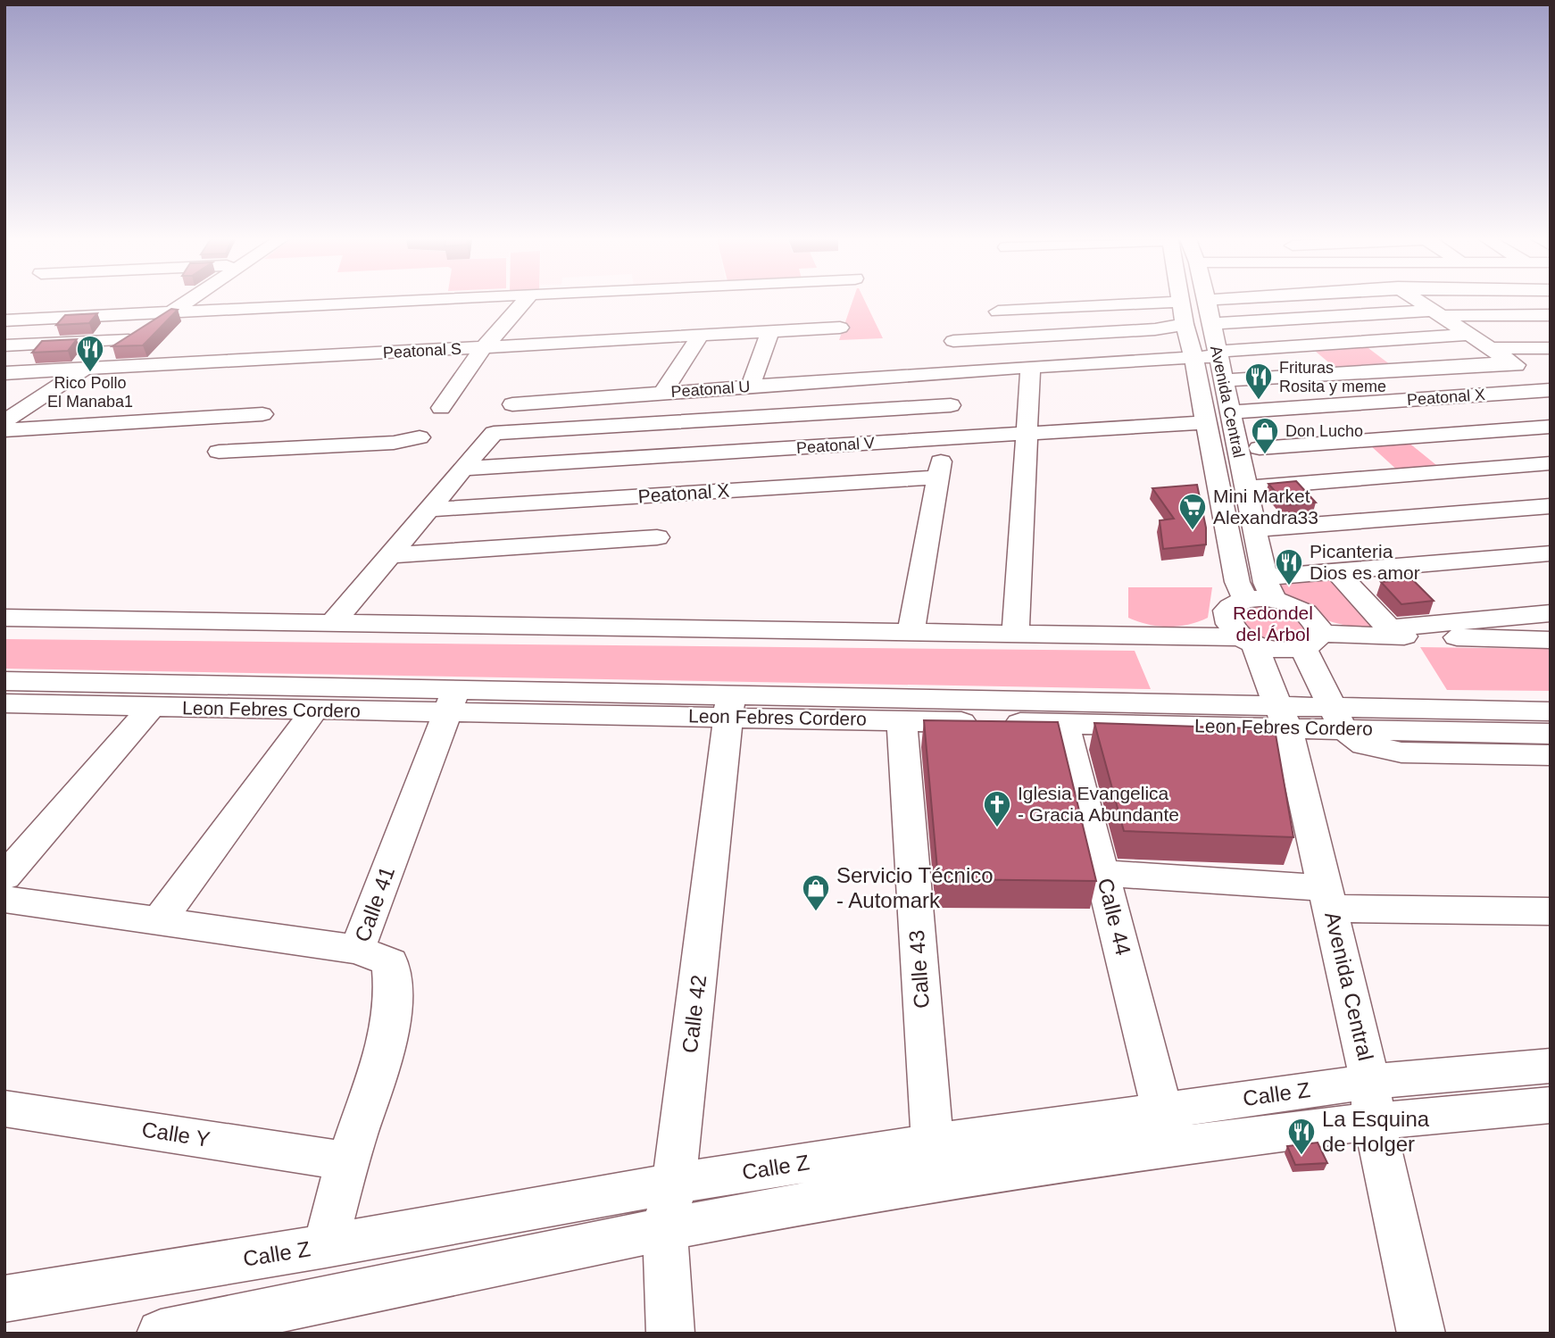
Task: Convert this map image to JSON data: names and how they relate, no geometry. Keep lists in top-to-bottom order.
{
  "streets": {
    "street": [
      "Peatonal S",
      "Peatonal U",
      "Peatonal X",
      "Avenida Central",
      "Peatonal V",
      "Leon Febres Cordero",
      "Calle 41",
      "Calle 44",
      "Calle 43",
      "Calle 42",
      "Calle Z",
      "Calle Y"
    ]
  },
  "crossings": [
    ["Peatonal U", "Avenida Central"],
    ["Peatonal X", "Avenida Central"],
    ["Avenida Central", "Peatonal V"],
    ["Avenida Central", "Leon Febres Cordero"],
    ["Avenida Central", "Calle Z"],
    ["Leon Febres Cordero", "Calle 41"],
    ["Leon Febres Cordero", "Calle 44"],
    ["Leon Febres Cordero", "Calle 43"],
    ["Leon Febres Cordero", "Calle 42"],
    ["Calle 41", "Calle Z"],
    ["Calle 41", "Calle Y"],
    ["Calle 44", "Calle Z"],
    ["Calle 43", "Calle Z"],
    ["Calle 42", "Calle Z"]
  ],
  "parks": ["Redondel del Árbol"],
  "places": {
    "restaurant": [
      "Rico Pollo El Manaba1",
      "Frituras Rosita y meme",
      "Picanteria Dios es amor",
      "La Esquina de Holger"
    ],
    "shop": ["Don Lucho", "Servicio Técnico - Automark"],
    "supermarket": ["Mini Market Alexandra33"],
    "church": ["Iglesia Evangelica - Gracia Abundante"]
  }
}
